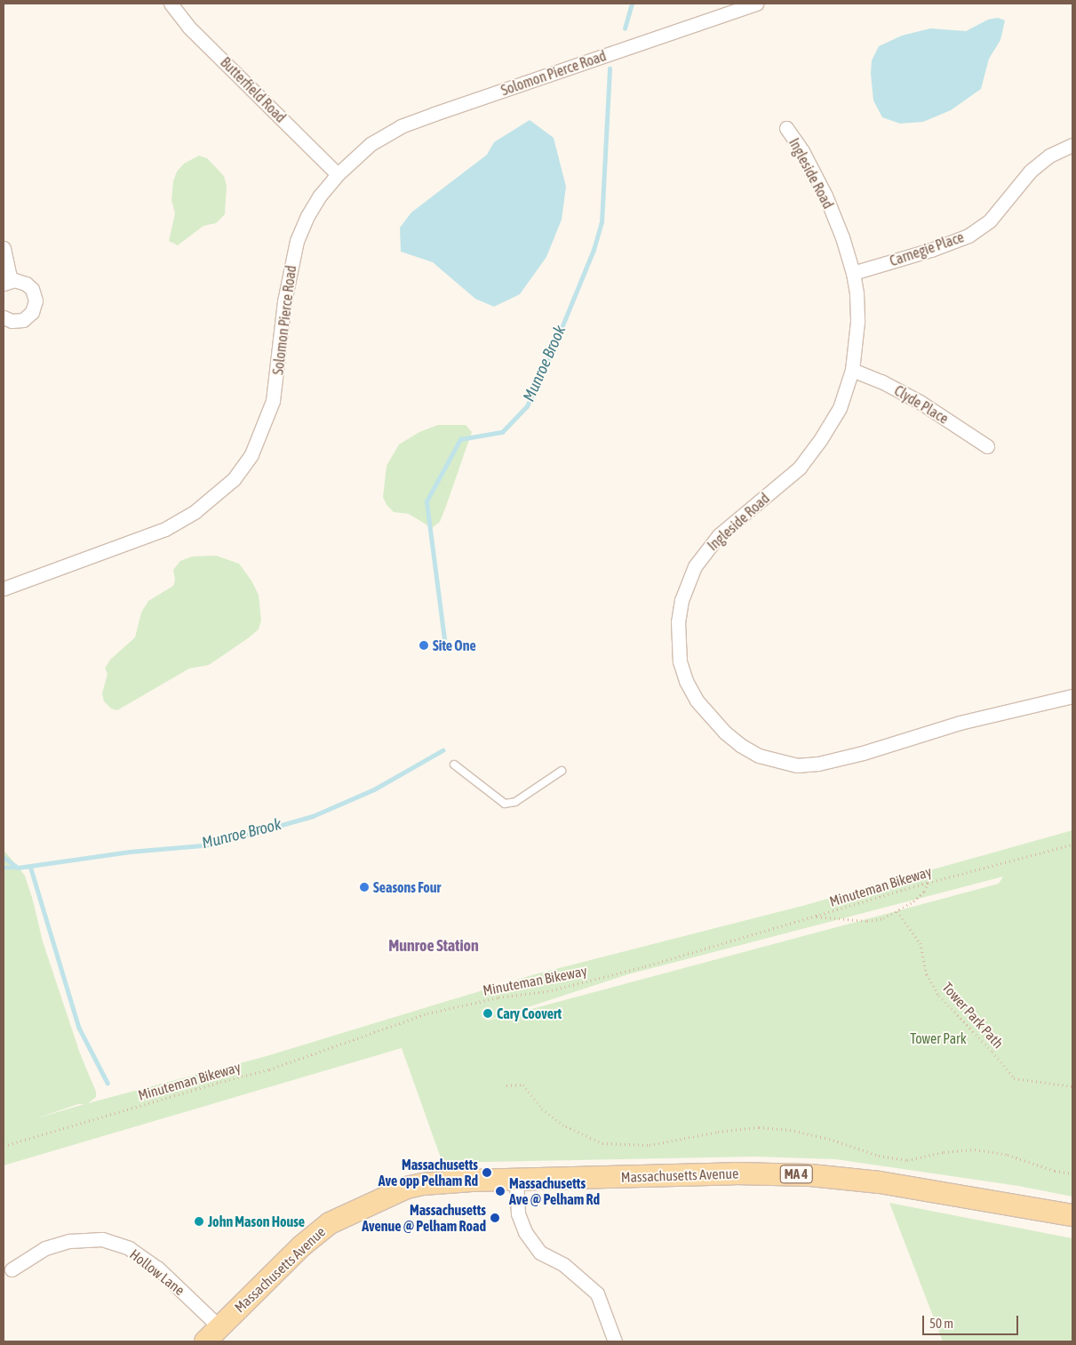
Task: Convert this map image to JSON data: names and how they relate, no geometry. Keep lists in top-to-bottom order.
{
  "streets": {
    "main road": ["MA 4", "Massachusetts Avenue"],
    "street": [
      "Solomon Pierce Road",
      "Butterfield Road",
      "Ingleside Road",
      "Carnegie Place",
      "Clyde Place",
      "Hollow Lane"
    ],
    "path": ["Minuteman Bikeway", "Tower Park Path"]
  },
  "crossings": [
    ["Solomon Pierce Road", "Butterfield Road"],
    ["Ingleside Road", "Carnegie Place"],
    ["Ingleside Road", "Clyde Place"],
    ["Massachusetts Avenue", "Hollow Lane"]
  ],
  "districts": ["Munroe Station"],
  "water": ["Munroe Brook"],
  "parks": ["Tower Park"],
  "places": [
    "Site One",
    "Seasons Four",
    "Cary Coovert",
    "Massachusetts Ave opp Pelham Rd",
    "Massachusetts Ave @ Pelham Rd",
    "Massachusetts Avenue @ Pelham Road",
    "John Mason House"
  ],
  "scale_bar": "50 m"
}
